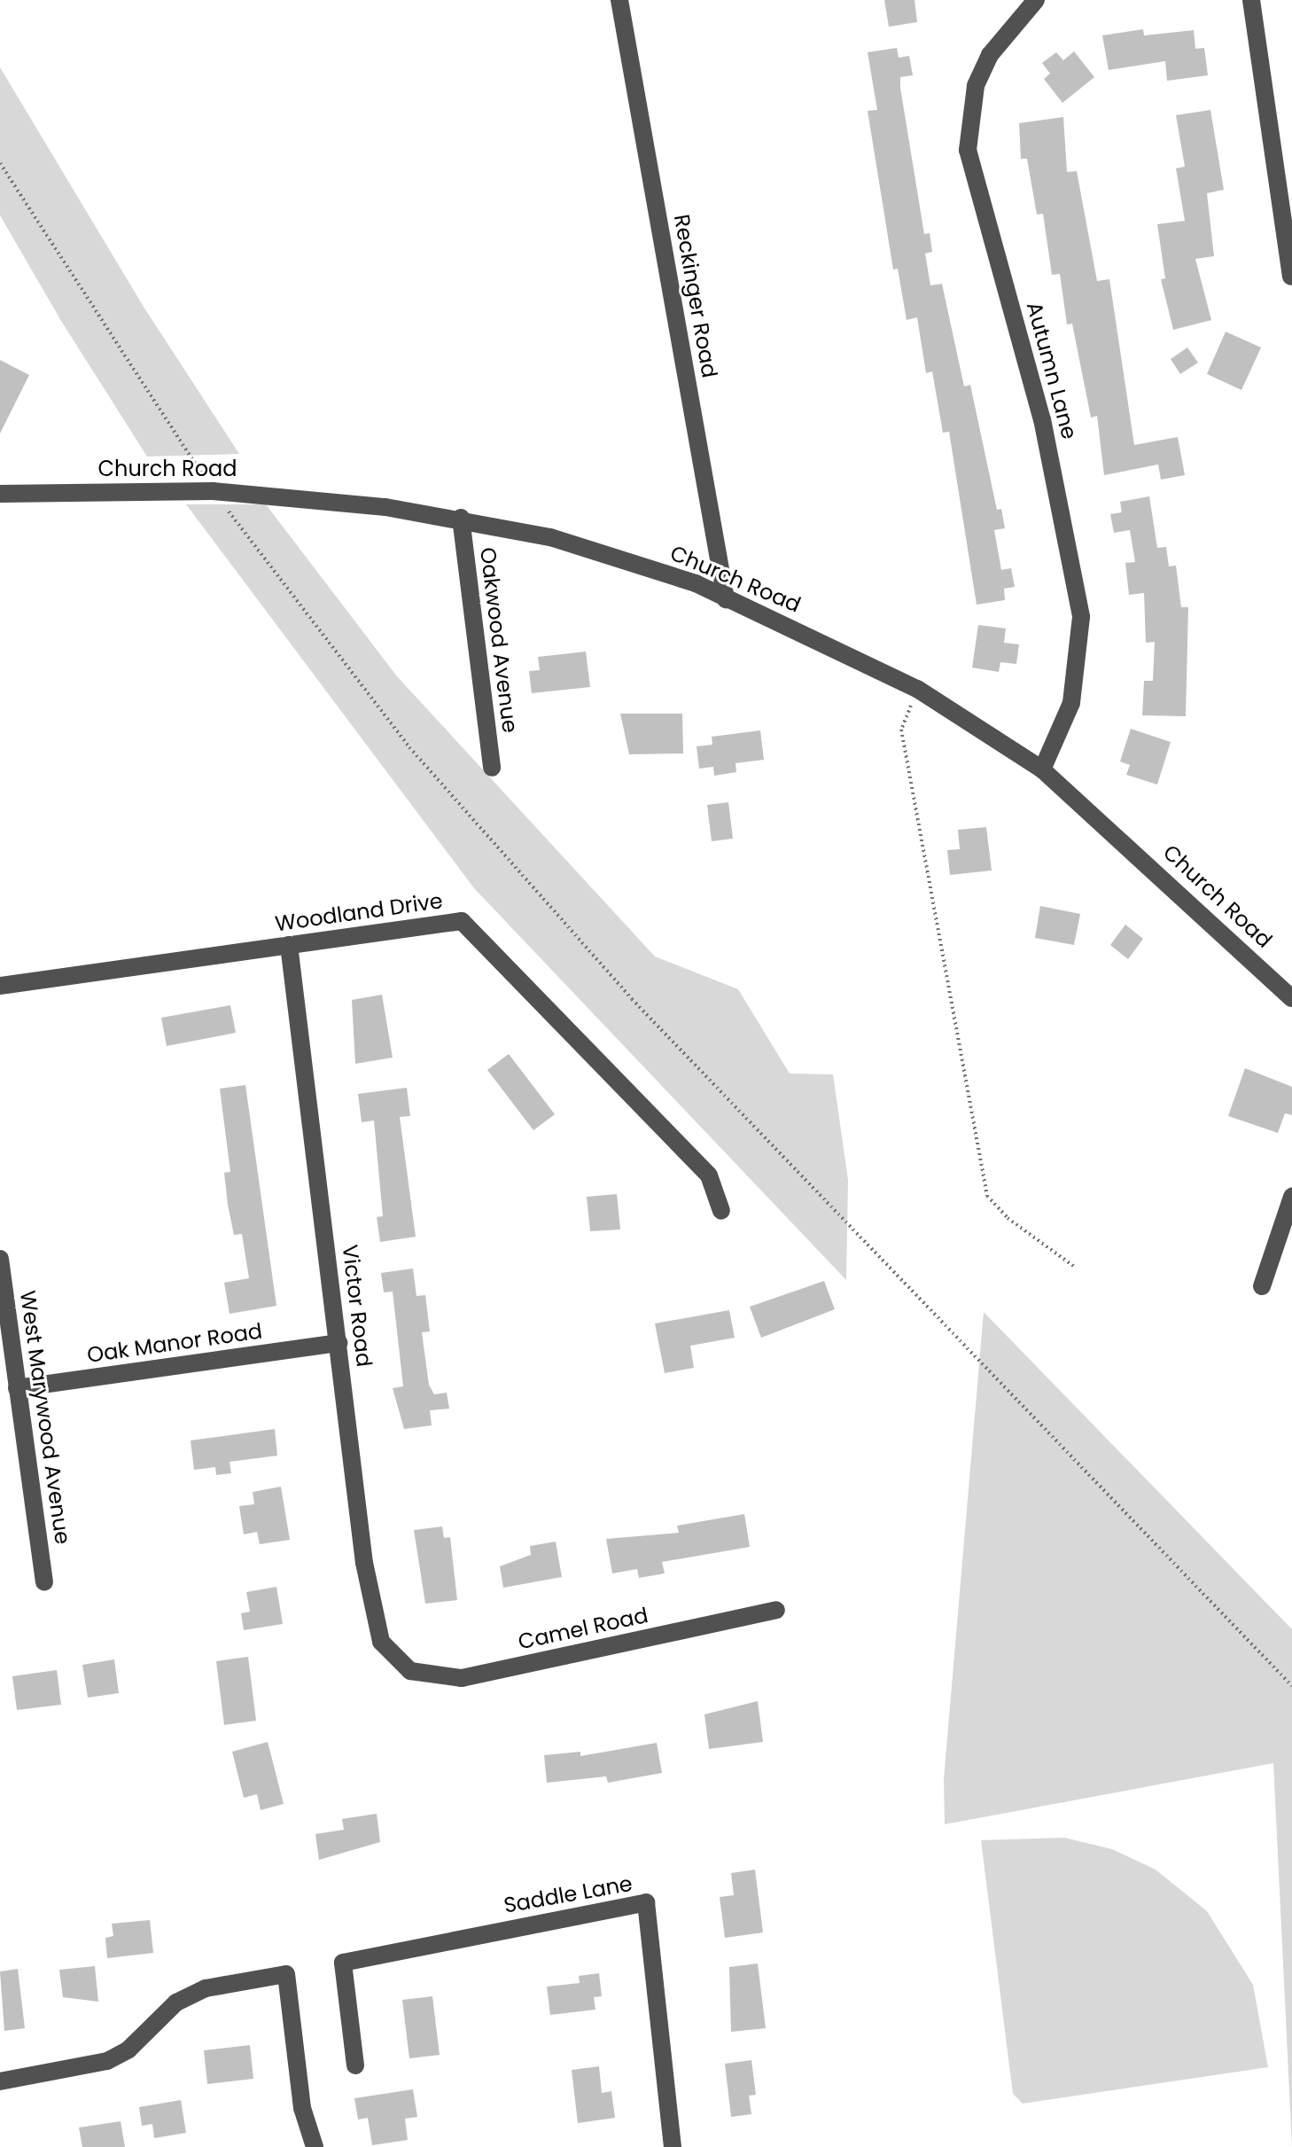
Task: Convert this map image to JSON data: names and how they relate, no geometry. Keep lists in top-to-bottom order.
{
  "streets": {
    "street": [
      "Reckinger Road",
      "Autumn Lane",
      "Church Road",
      "Oakwood Avenue",
      "Woodland Drive",
      "Victor Road",
      "Oak Manor Road",
      "West Marywood Avenue",
      "Camel Road",
      "Saddle Lane"
    ]
  },
  "crossings": [
    ["Reckinger Road", "Church Road"],
    ["Autumn Lane", "Church Road"],
    ["Church Road", "Oakwood Avenue"],
    ["Woodland Drive", "Victor Road"],
    ["Victor Road", "Oak Manor Road"],
    ["Victor Road", "Camel Road"],
    ["Oak Manor Road", "West Marywood Avenue"]
  ]
}
